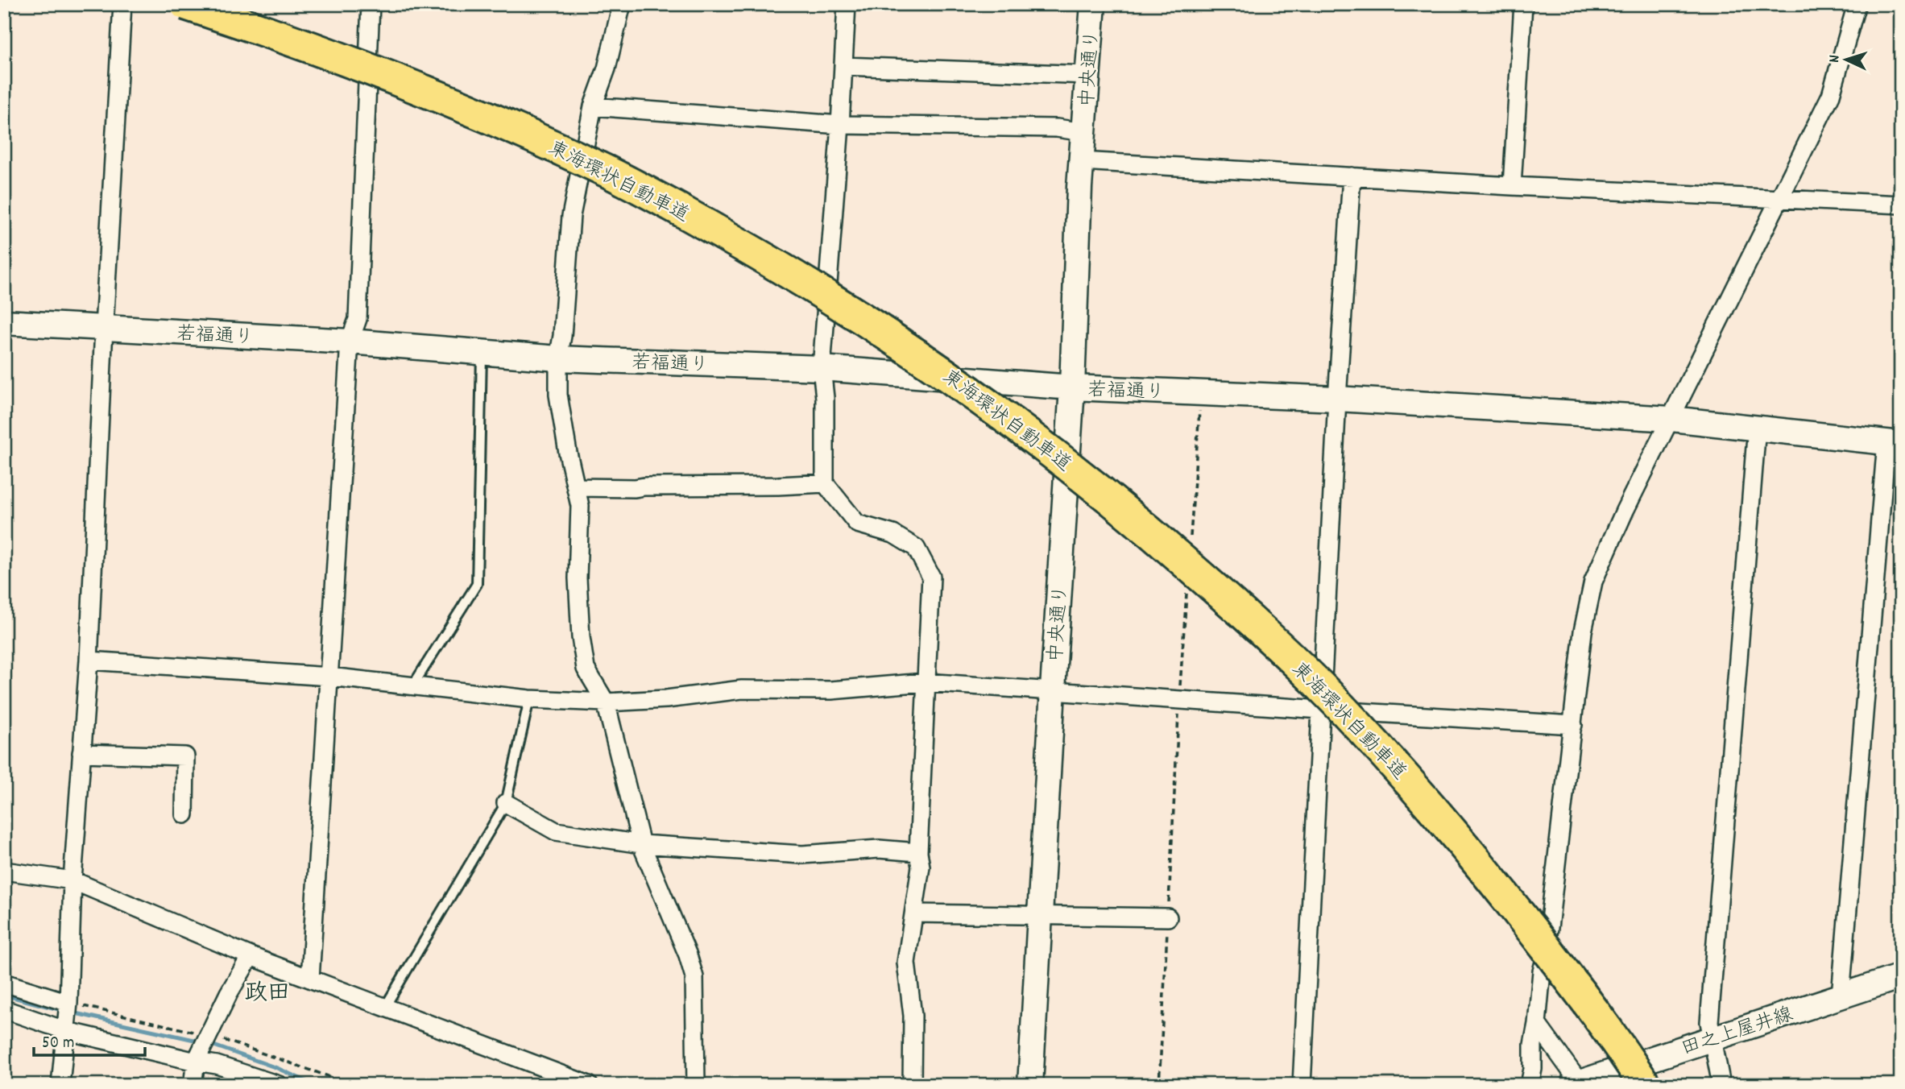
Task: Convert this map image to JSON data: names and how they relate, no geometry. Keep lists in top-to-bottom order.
{
  "streets": {
    "highway": ["東海環状自動車道"],
    "street": ["中央通り", "若福通り", "田之上屋井線"]
  },
  "crossings": [
    ["中央通り", "若福通り"]
  ],
  "districts": ["政田"],
  "scale_bar": "50 m",
  "north": "left"
}
